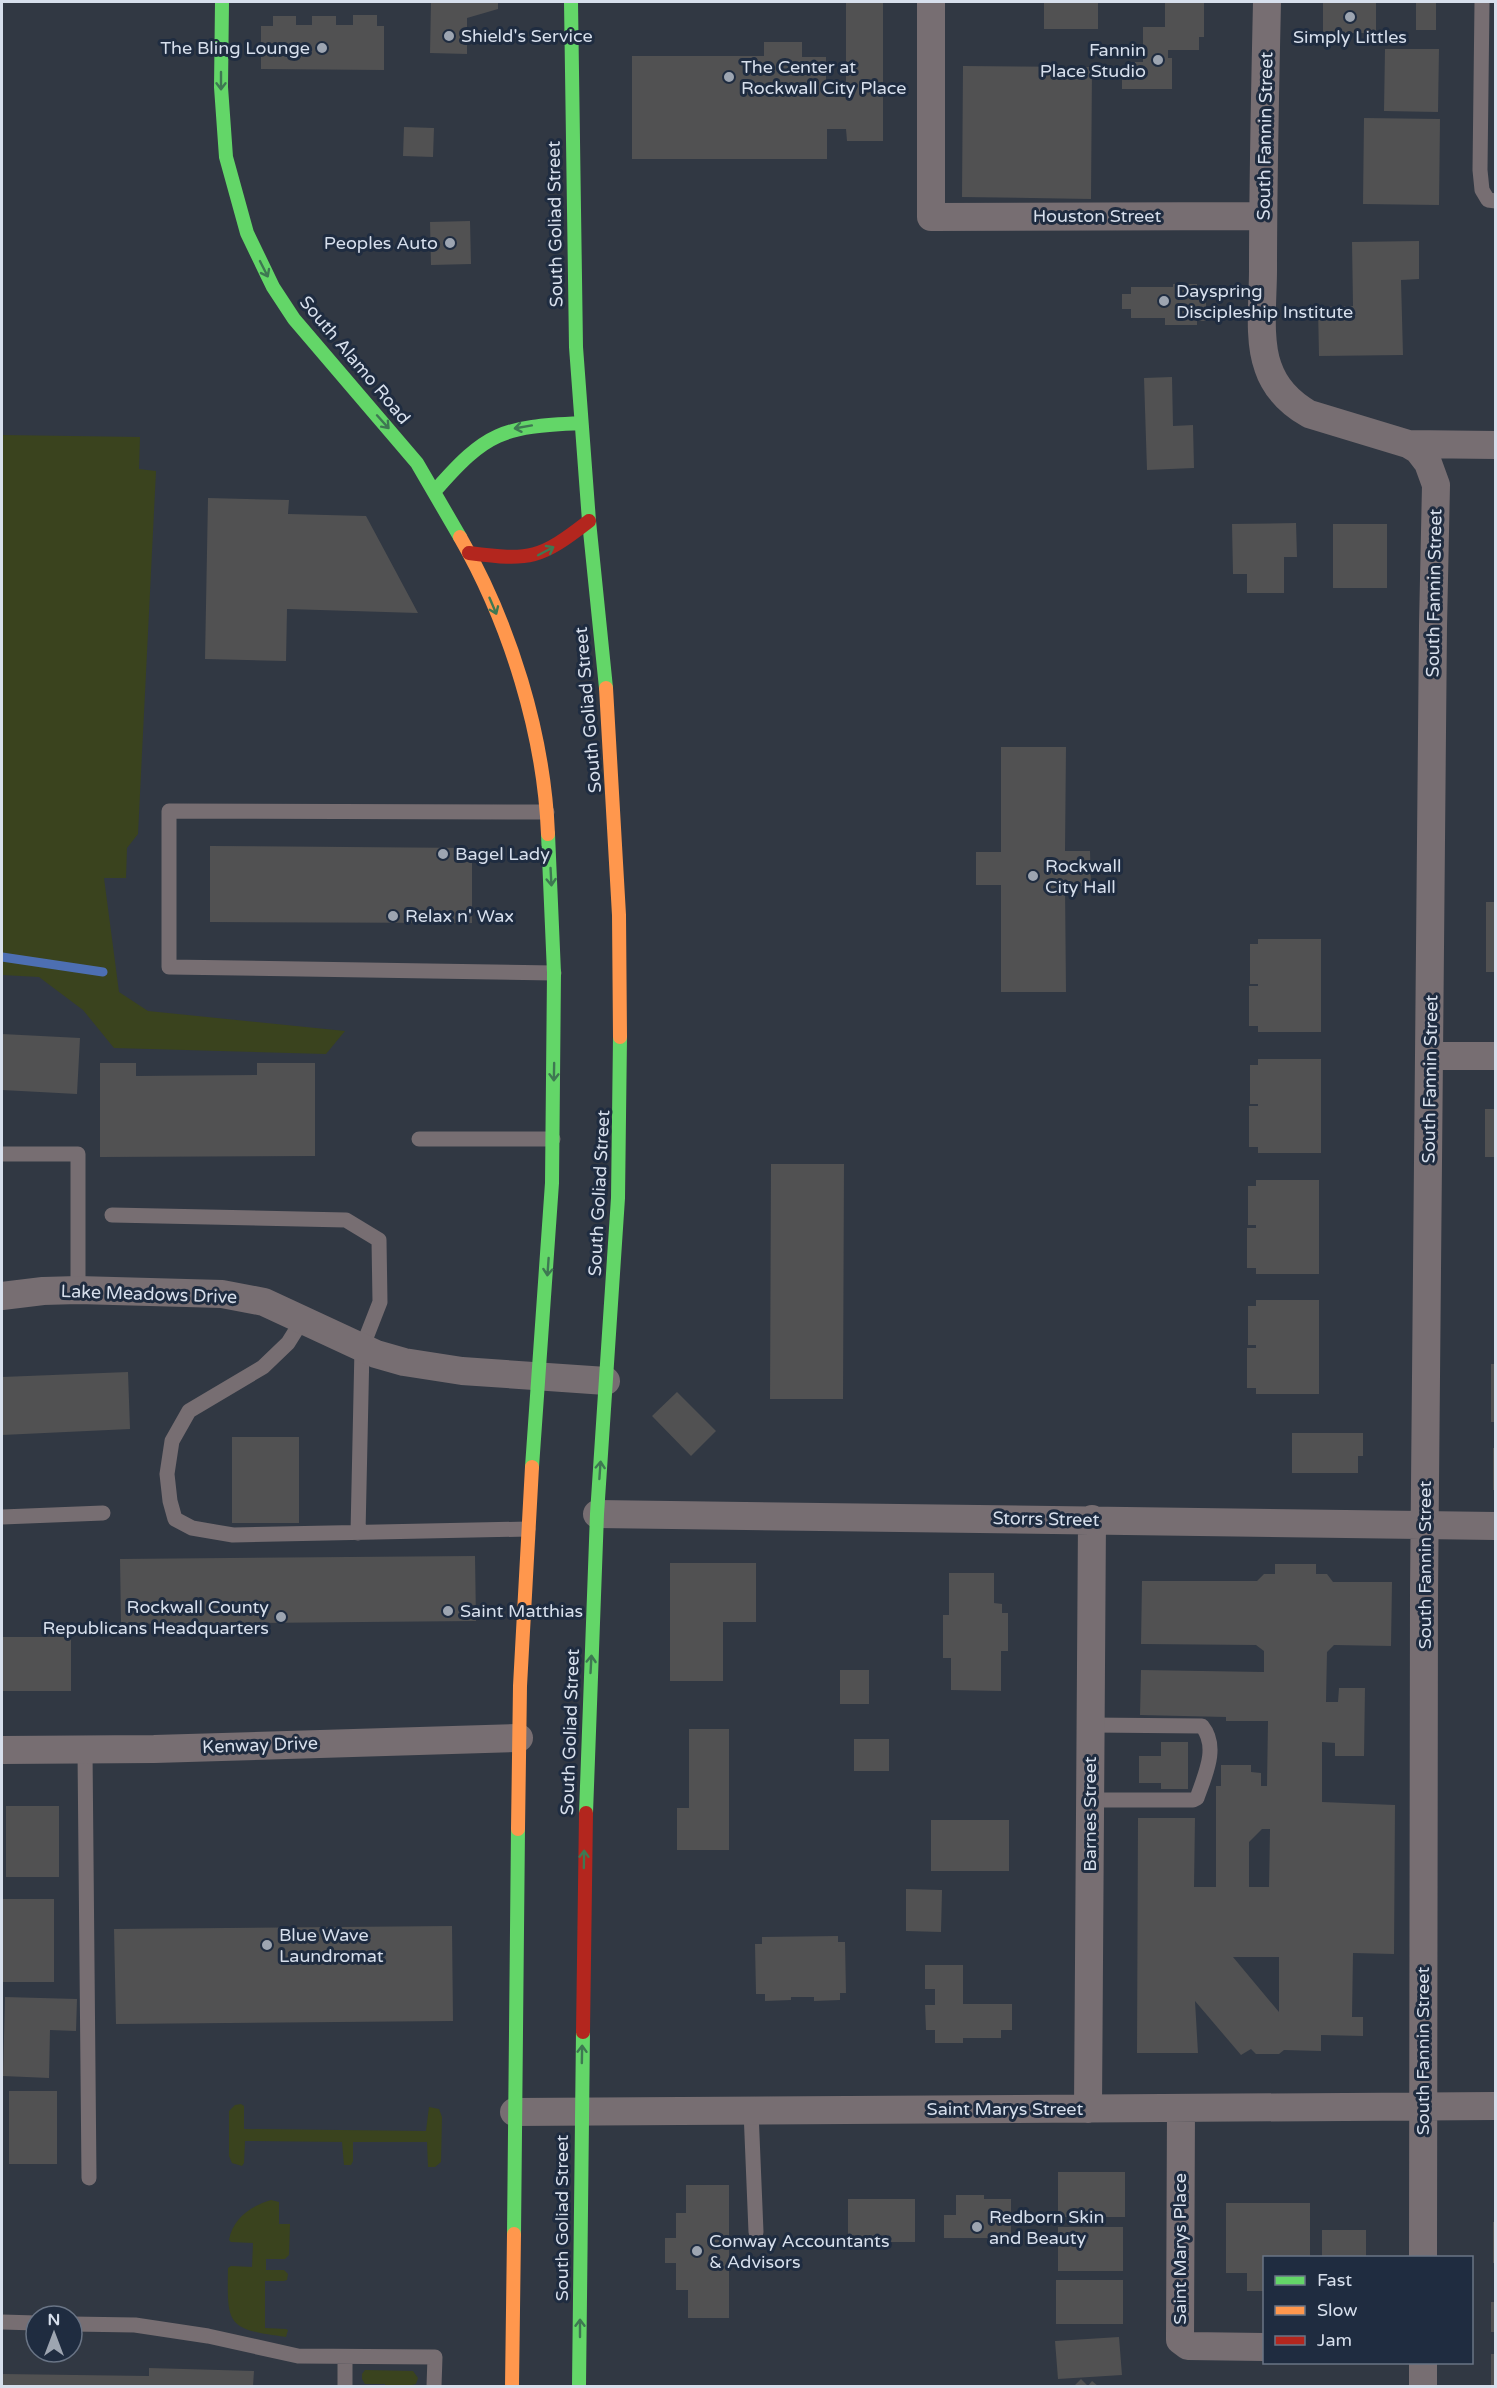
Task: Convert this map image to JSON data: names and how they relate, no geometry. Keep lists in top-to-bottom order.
{
  "streets": {
    "main road": ["South Goliad Street", "South Alamo Road"],
    "street": [
      "South Fannin Street",
      "Houston Street",
      "Lake Meadows Drive",
      "Storrs Street",
      "Kenway Drive",
      "Barnes Street",
      "Saint Marys Street",
      "Saint Marys Place"
    ]
  },
  "crossings": [
    ["South Fannin Street", "Houston Street"],
    ["South Fannin Street", "Storrs Street"],
    ["South Fannin Street", "Saint Marys Street"],
    ["South Goliad Street", "South Alamo Road"],
    ["South Goliad Street", "Lake Meadows Drive"],
    ["South Goliad Street", "Storrs Street"],
    ["South Goliad Street", "Saint Marys Street"],
    ["Storrs Street", "Barnes Street"],
    ["Barnes Street", "Saint Marys Street"],
    ["Saint Marys Street", "Saint Marys Place"]
  ],
  "one_way": ["South Alamo Road"],
  "places": [
    "Simply Littles",
    "Shield's Service",
    "The Bling Lounge",
    "Fannin Place Studio",
    "The Center at Rockwall City Place",
    "Peoples Auto",
    "Dayspring Discipleship Institute",
    "Bagel Lady",
    "Rockwall City Hall",
    "Relax n' Wax",
    "Saint Matthias",
    "Rockwall County Republicans Headquarters",
    "Blue Wave Laundromat",
    "Redborn Skin and Beauty",
    "Conway Accountants & Advisors"
  ],
  "legend": ["Fast", "Slow", "Jam"],
  "north": "top"
}
